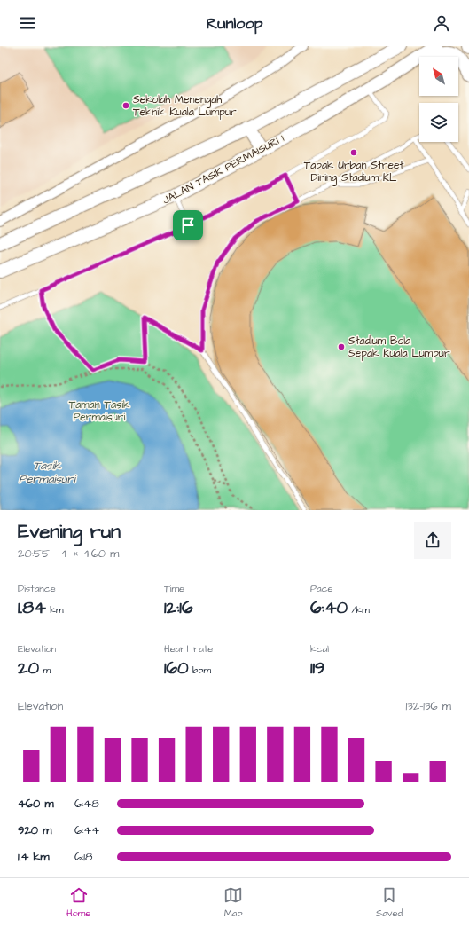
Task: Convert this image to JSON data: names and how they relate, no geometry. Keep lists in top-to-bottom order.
{
  "streets": {
    "main road": ["JALAN TASIK PERMAISURI 1"]
  },
  "water": ["Tasik Permaisuri"],
  "parks": ["Taman Tasik Permaisuri"],
  "places": ["Sekolah Menengah Teknik Kuala Lumpur", "Tapak Urban Street Dining Stadium KL", "Stadium Bola Sepak Kuala Lumpur"],
  "north": "top left",
  "page": {
    "header": "Runloop",
    "heading": ["Evening run", "20:55 · 4 × 460 m"],
    "stats": [
      ["Distance", "1.84 km"],
      ["Time", "12:16"],
      ["Pace", "6:40 /km"],
      ["Elevation", "20 m"],
      ["Heart rate", "160 bpm"],
      ["kcal", "119"]
    ],
    "chart": ["Elevation", "132–136 m"],
    "list": [
      {
        "name": "460 m",
        "note": "6:48"
      },
      {
        "name": "920 m",
        "note": "6:44"
      },
      {
        "name": "1.4 km",
        "note": "6:18"
      }
    ],
    "tabs": ["Home", "Map", "Saved"]
  }
}
